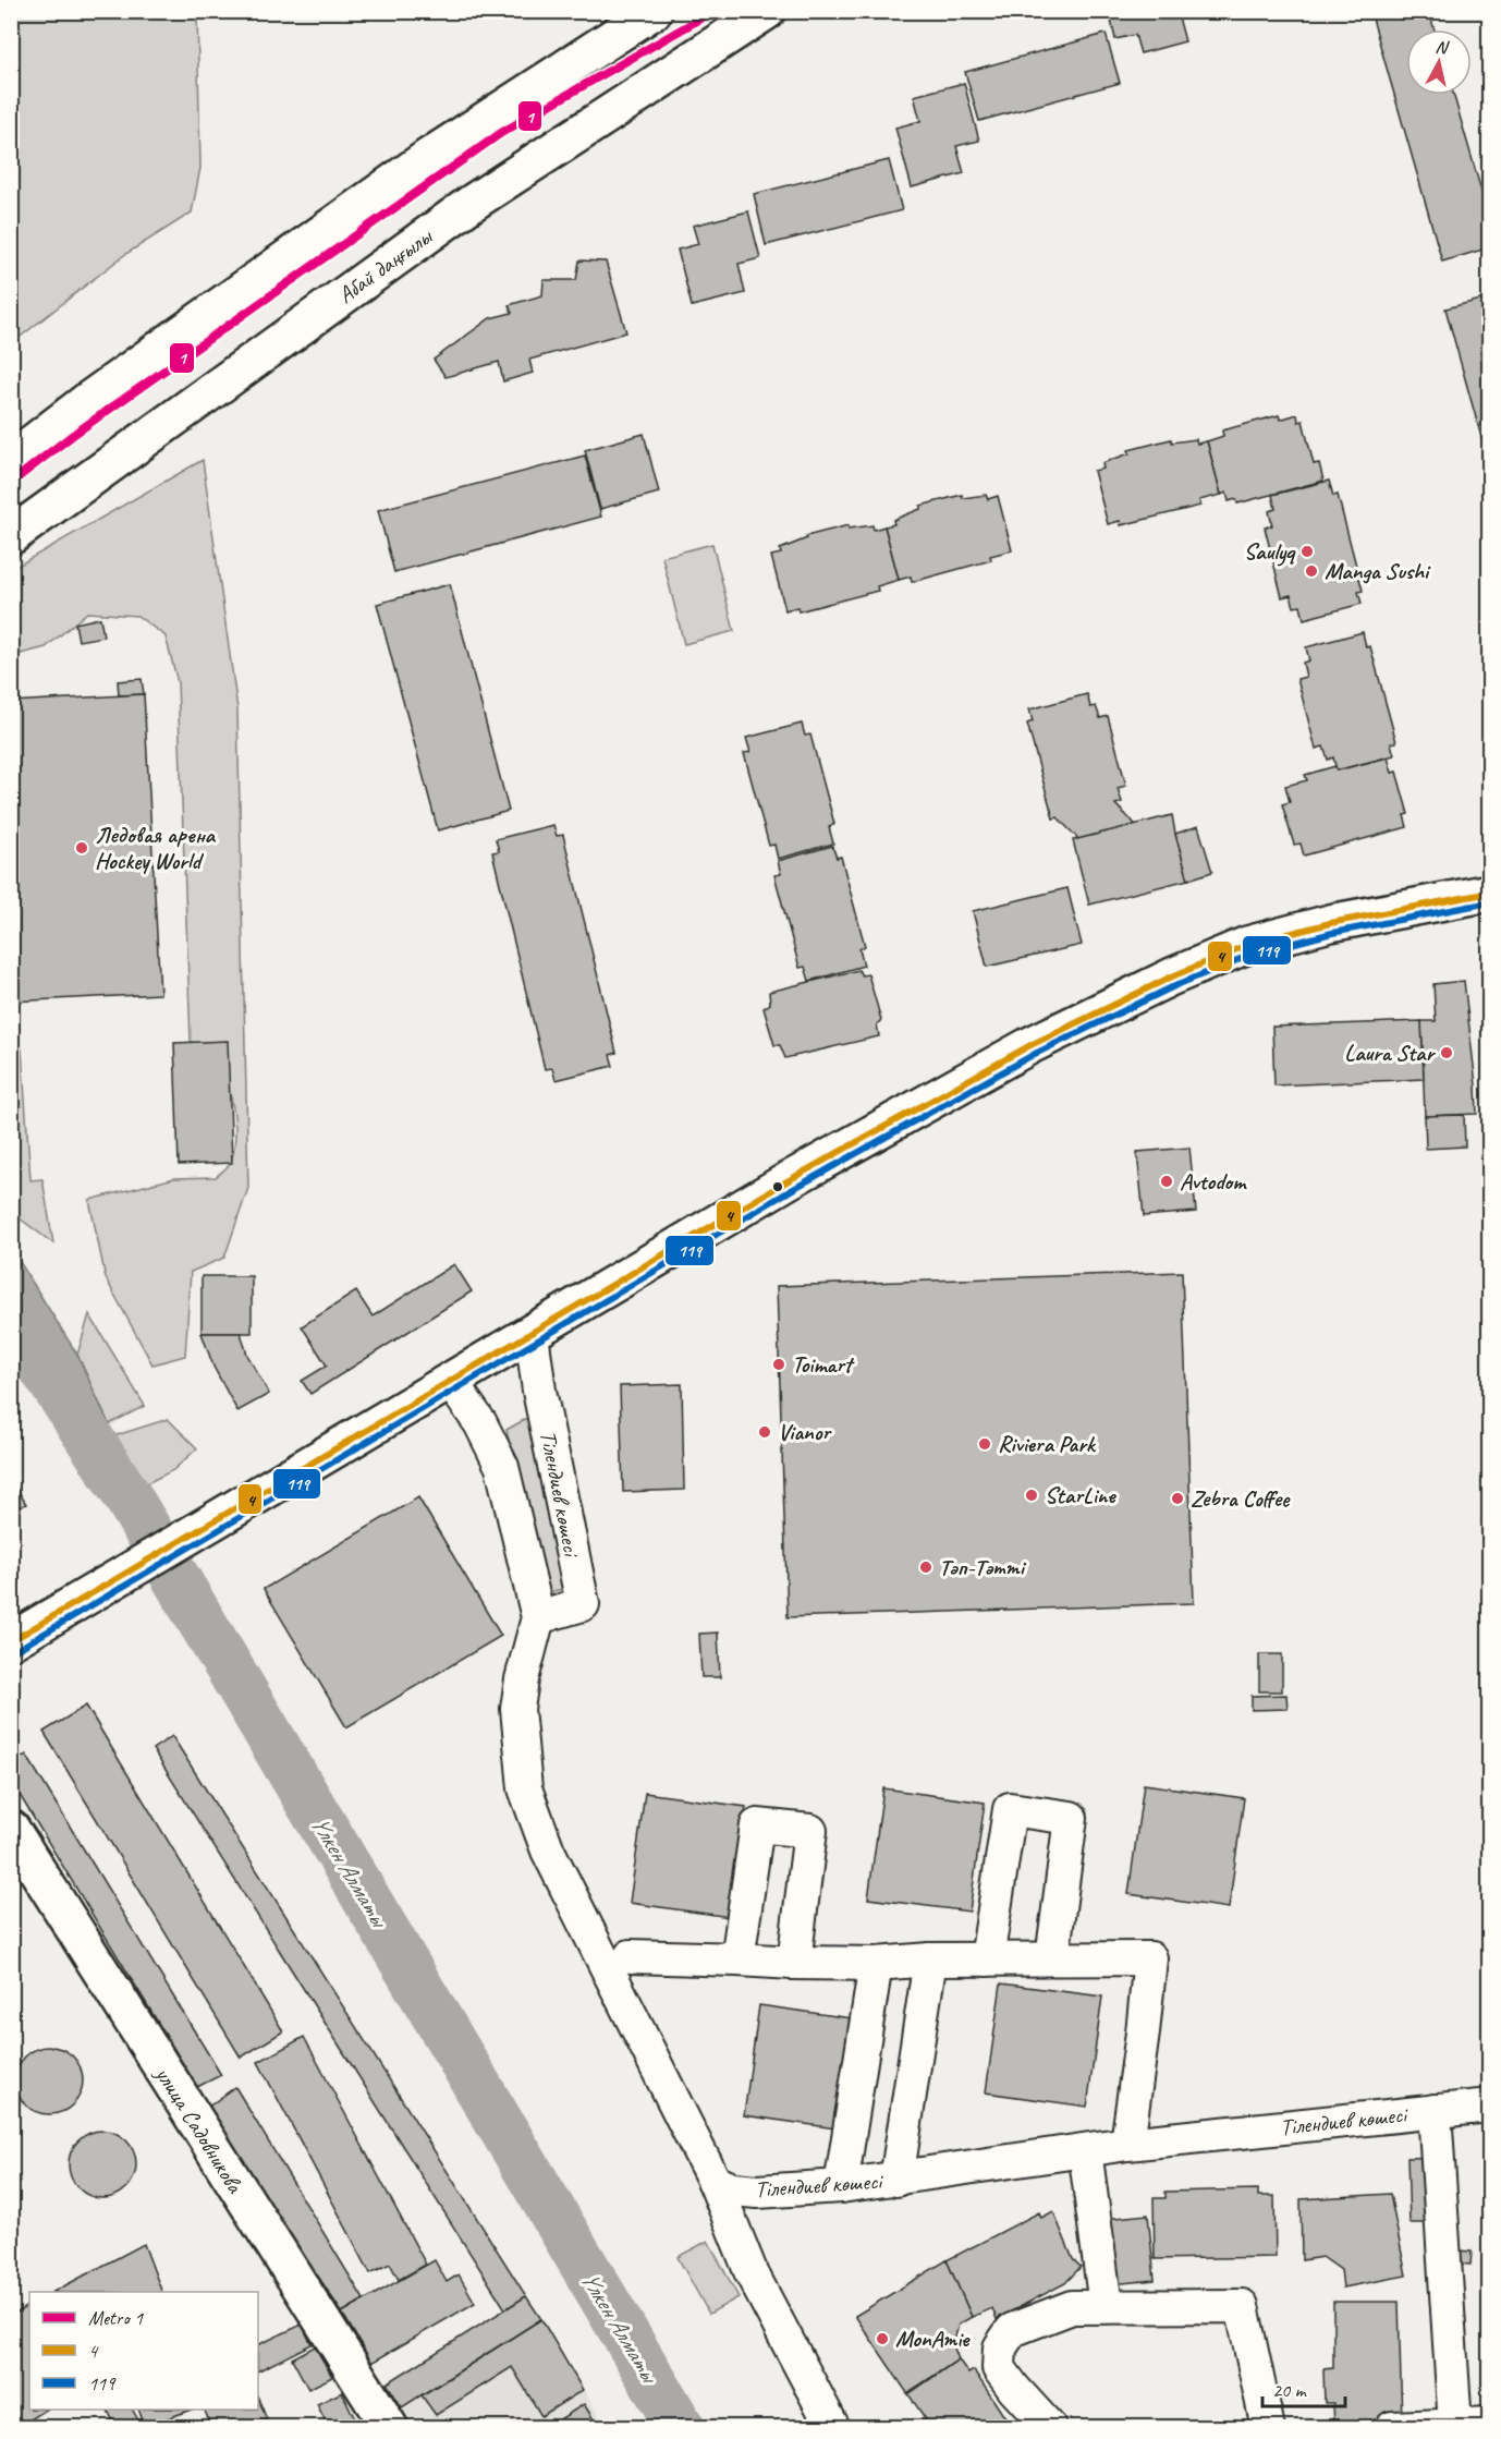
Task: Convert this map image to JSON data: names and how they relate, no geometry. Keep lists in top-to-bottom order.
{
  "streets": {
    "main road": ["Абай даңғылы", "улица Садовникова"],
    "street": ["Тілендиев көшесі"]
  },
  "water": ["Үлкен Алматы"],
  "places": [
    "Saulyq",
    "Manga Sushi",
    "Ледовая арена Hockey World",
    "Laura Star",
    "Avtodom",
    "Toimart",
    "Vianor",
    "Riviera Park",
    "StarLine",
    "Zebra Coffee",
    "Тәп-Тәтті",
    "MonAmie"
  ],
  "lines": ["metro line 1", "transit line 4", "transit line 119"],
  "legend": ["Metro 1", "4", "119"],
  "scale_bar": "20 m",
  "north": "top"
}
